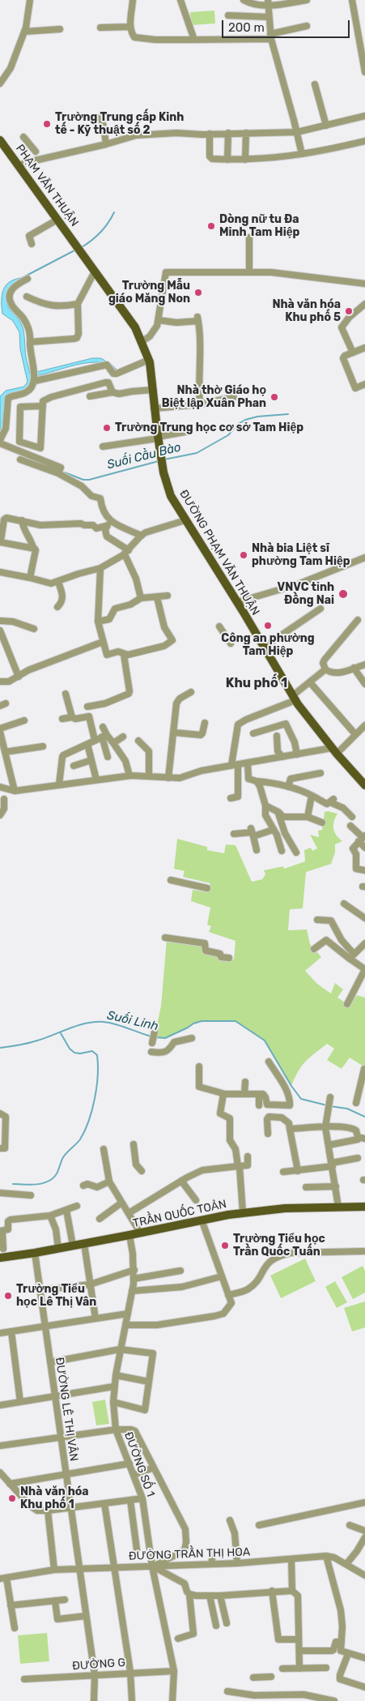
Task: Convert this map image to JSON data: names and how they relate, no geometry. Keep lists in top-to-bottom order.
{
  "streets": {
    "main road": ["PHẠM VĂN THUẬN", "ĐƯỜNG PHẠM VĂN THUẬN", "TRẦN QUỐC TOẢN"],
    "street": [
      "ĐƯỜNG LÊ THỊ VÂN",
      "ĐƯỜNG SỐ 1",
      "ĐƯỜNG TRẦN THỊ HOA",
      "ĐƯỜNG G"
    ]
  },
  "crossings": [
    ["PHẠM VĂN THUẬN", "ĐƯỜNG PHẠM VĂN THUẬN"],
    ["TRẦN QUỐC TOẢN", "ĐƯỜNG LÊ THỊ VÂN"],
    ["TRẦN QUỐC TOẢN", "ĐƯỜNG SỐ 1"],
    ["ĐƯỜNG LÊ THỊ VÂN", "ĐƯỜNG TRẦN THỊ HOA"],
    ["ĐƯỜNG LÊ THỊ VÂN", "ĐƯỜNG G"],
    ["ĐƯỜNG SỐ 1", "ĐƯỜNG TRẦN THỊ HOA"],
    ["ĐƯỜNG SỐ 1", "ĐƯỜNG G"]
  ],
  "districts": ["Khu phố 1"],
  "water": ["Suối Cầu Bào", "Suối Linh"],
  "places": [
    "Trường Trung cấp Kinh tế - Kỹ thuật số 2",
    "Dòng nữ tu Đa Minh Tam Hiệp",
    "Trường Mẫu giáo Măng Non",
    "Nhà văn hóa Khu phố 5",
    "Nhà thờ Giáo họ Biệt lập Xuân Phan",
    "Trường Trung học cơ sở Tam Hiệp",
    "Nhà bia Liệt sĩ phường Tam Hiệp",
    "VNVC tỉnh Đồng Nai",
    "Công an phường Tam Hiệp",
    "Trường Tiểu học Trần Quốc Tuấn",
    "Trường Tiểu học Lê Thị Vân",
    "Nhà văn hóa Khu phố 1"
  ],
  "scale_bar": "200 m"
}
